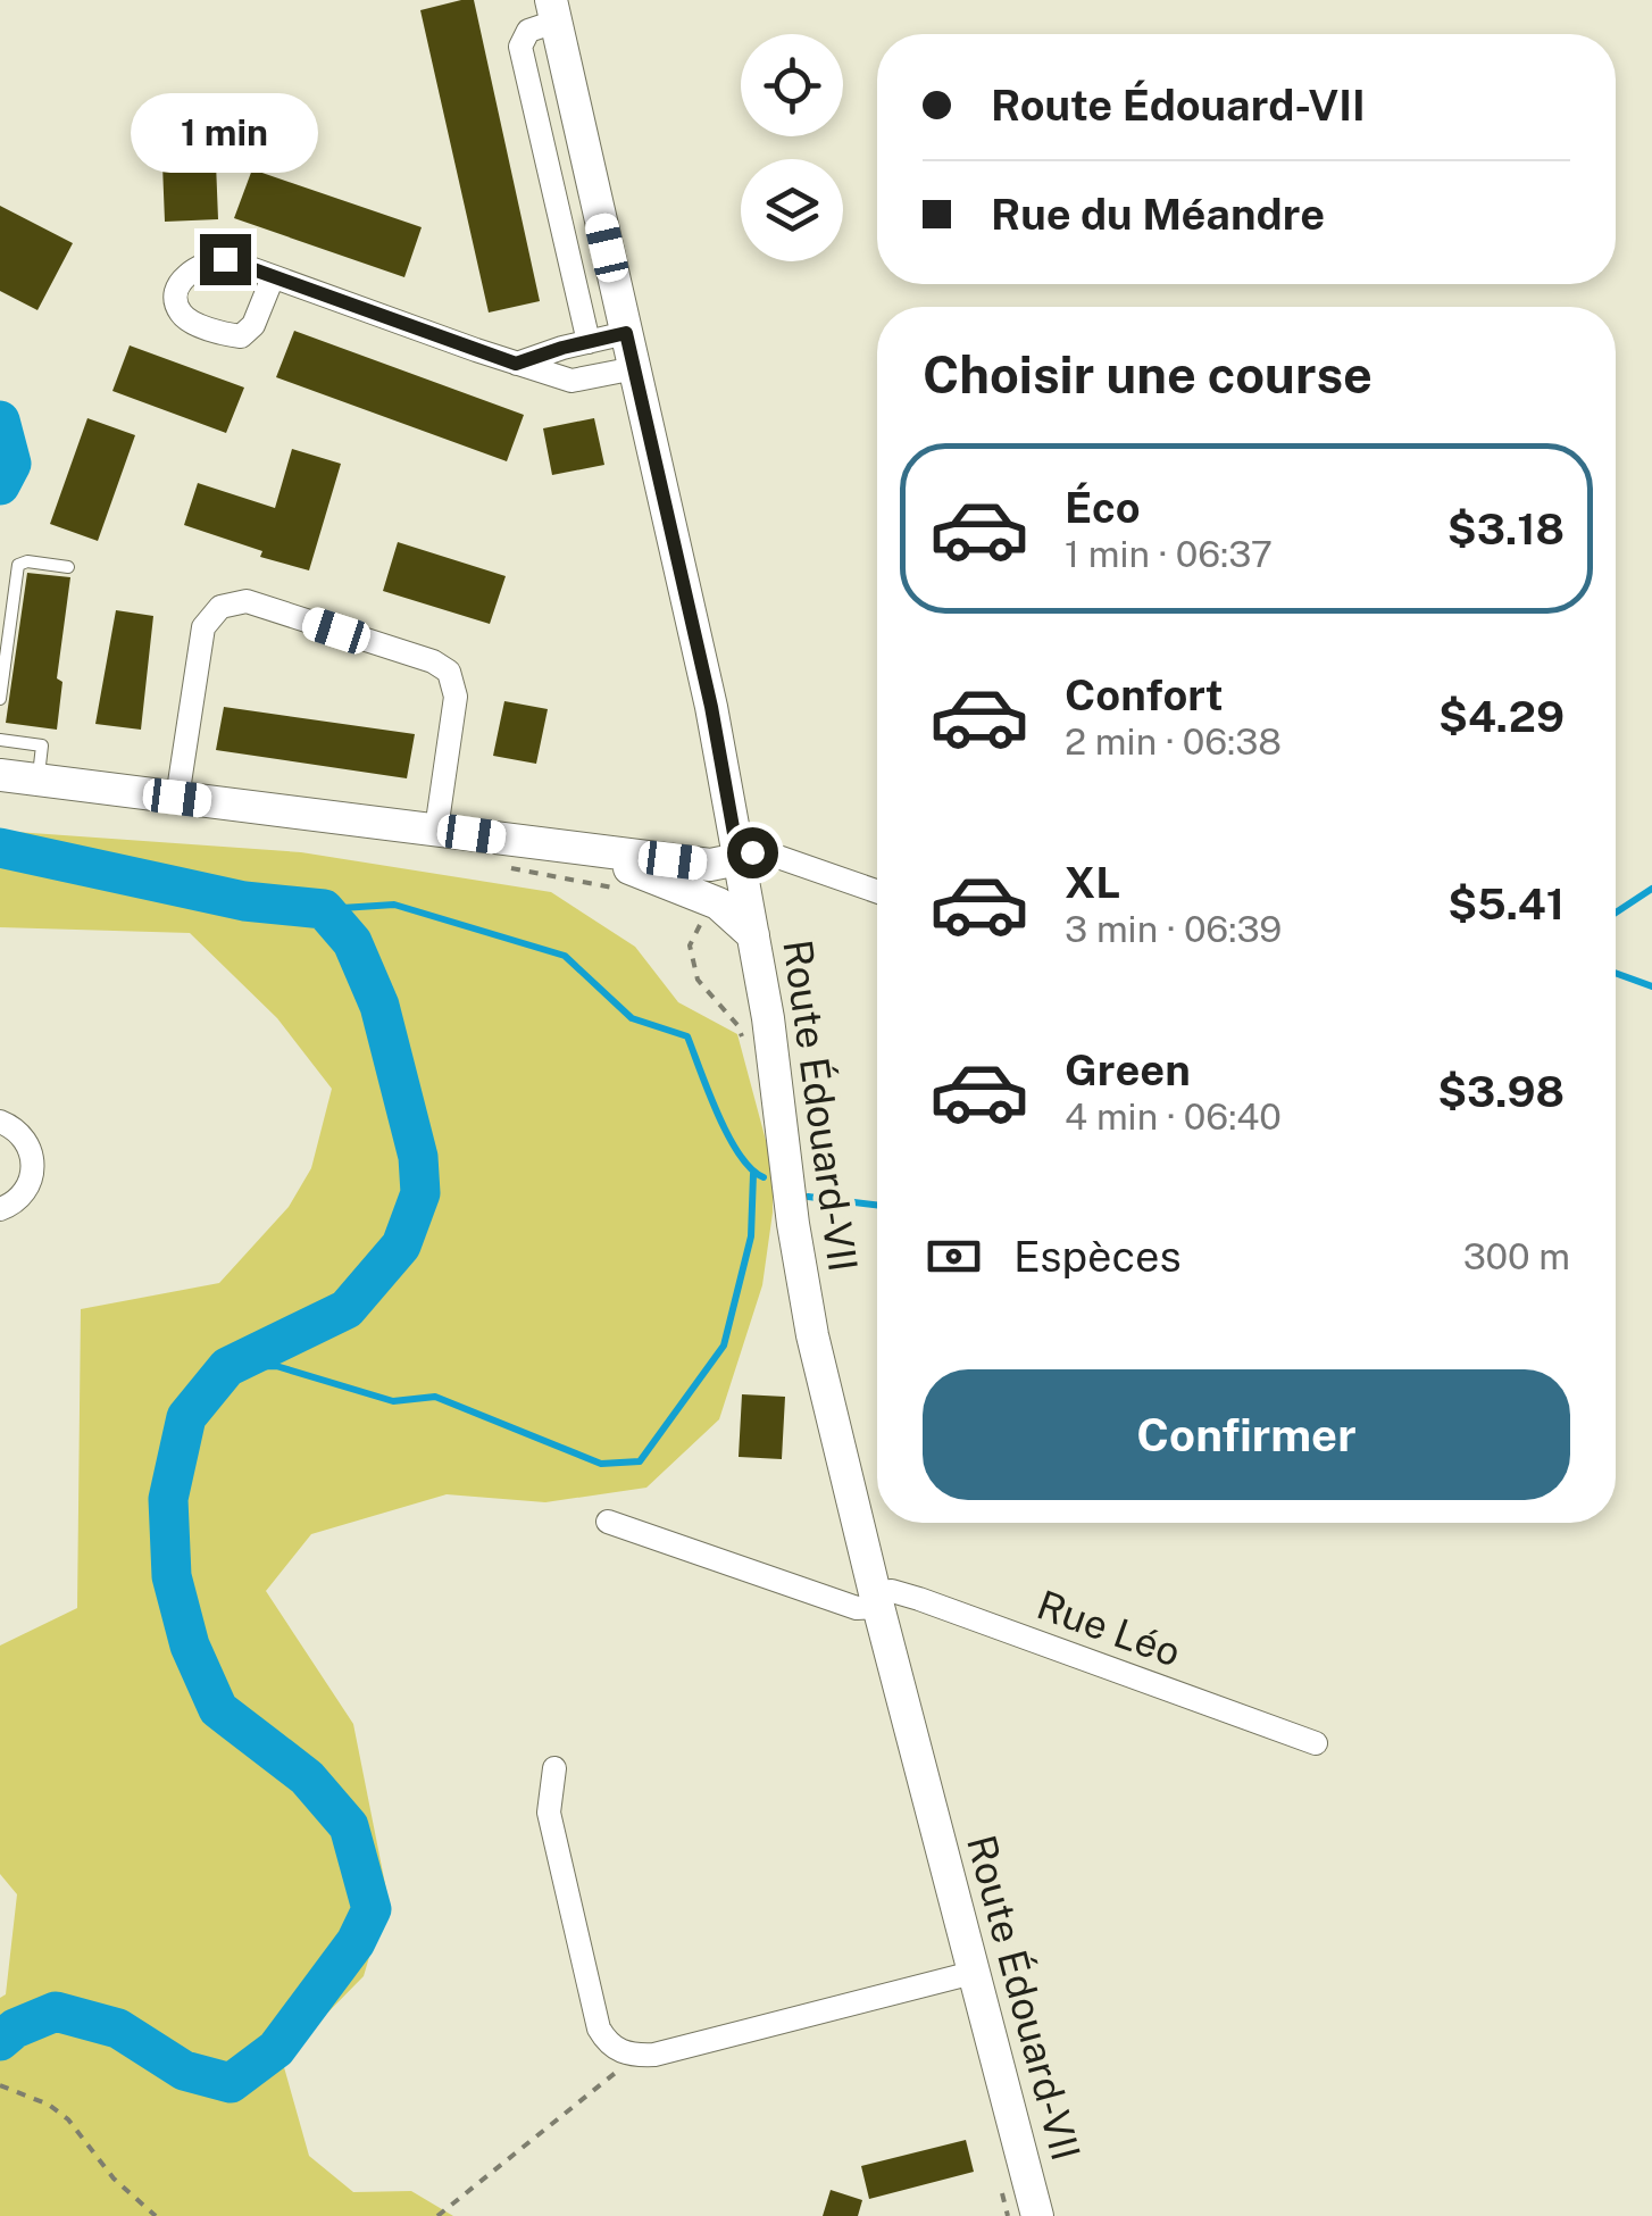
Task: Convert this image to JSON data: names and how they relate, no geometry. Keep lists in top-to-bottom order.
{
  "streets": {
    "main road": ["Route Édouard-VII"],
    "street": ["Rue Léo"]
  },
  "crossings": [
    ["Route Édouard-VII", "Rue Léo"]
  ],
  "page": {
    "banner": ["Route Édouard-VII", "Rue du Méandre"],
    "bubble": "1 min",
    "heading": "Choisir une course",
    "list": [
      {
        "name": "Éco",
        "note": "1 min · 06:37",
        "value": "$3.18"
      },
      {
        "name": "Confort",
        "note": "2 min · 06:38",
        "value": "$4.29"
      },
      {
        "name": "XL",
        "note": "3 min · 06:39",
        "value": "$5.41"
      },
      {
        "name": "Green",
        "note": "4 min · 06:40",
        "value": "$3.98"
      }
    ],
    "pay": ["Espèces", "300 m"],
    "buttons": "Confirmer"
  }
}
